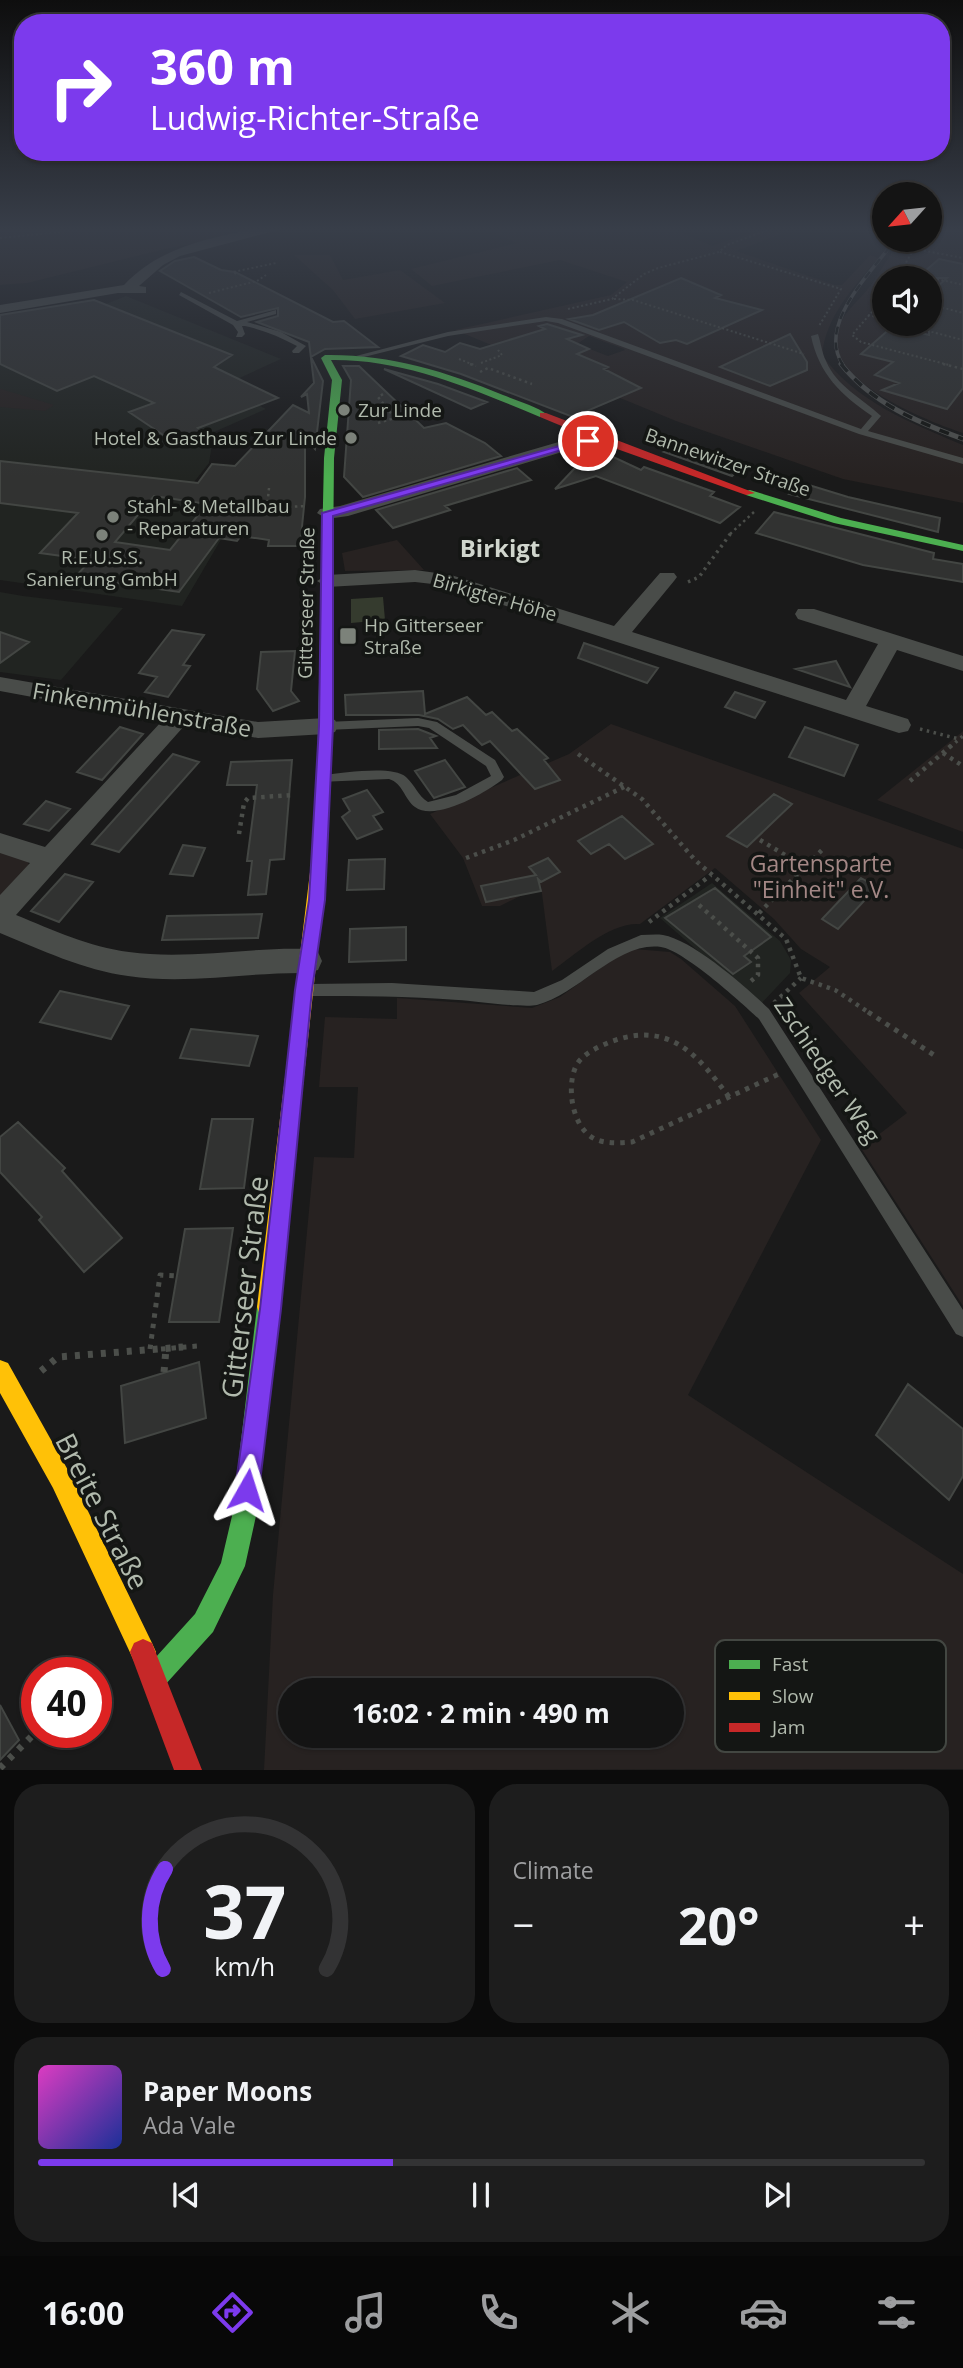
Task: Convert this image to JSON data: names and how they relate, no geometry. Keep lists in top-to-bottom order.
{
  "streets": {
    "street": [
      "Bannewitzer Straße",
      "Birkigter Höhe",
      "Gitterseer Straße",
      "Finkenmühlenstraße",
      "Breite Straße"
    ],
    "lane": ["Zschiedger Weg"]
  },
  "crossings": [
    ["Bannewitzer Straße", "Gitterseer Straße"],
    ["Birkigter Höhe", "Gitterseer Straße"],
    ["Gitterseer Straße", "Finkenmühlenstraße"],
    ["Gitterseer Straße", "Breite Straße"]
  ],
  "districts": ["Birkigt"],
  "parks": ["Gartensparte \"Einheit\" e.V."],
  "places": {
    "other": [
      "Zur Linde",
      "Hotel & Gasthaus Zur Linde",
      "Stahl- & Metallbau - Reparaturen",
      "R.E.U.S.S. Sanierung GmbH"
    ],
    "transit": ["Hp Gitterseer Straße"]
  },
  "legend": ["Fast", "Slow", "Jam"],
  "north": "bottom left",
  "page": {
    "turn": ["360 m", "Ludwig-Richter-Straße"],
    "limit": "40",
    "trip": "16:02 · 2 min · 490 m",
    "tile": "Climate",
    "heat": ["−", "20°", "+"],
    "song": ["Paper Moons", "Ada Vale"],
    "tabs": "16:00",
    "gauge": ["37", "km/h"]
  }
}
